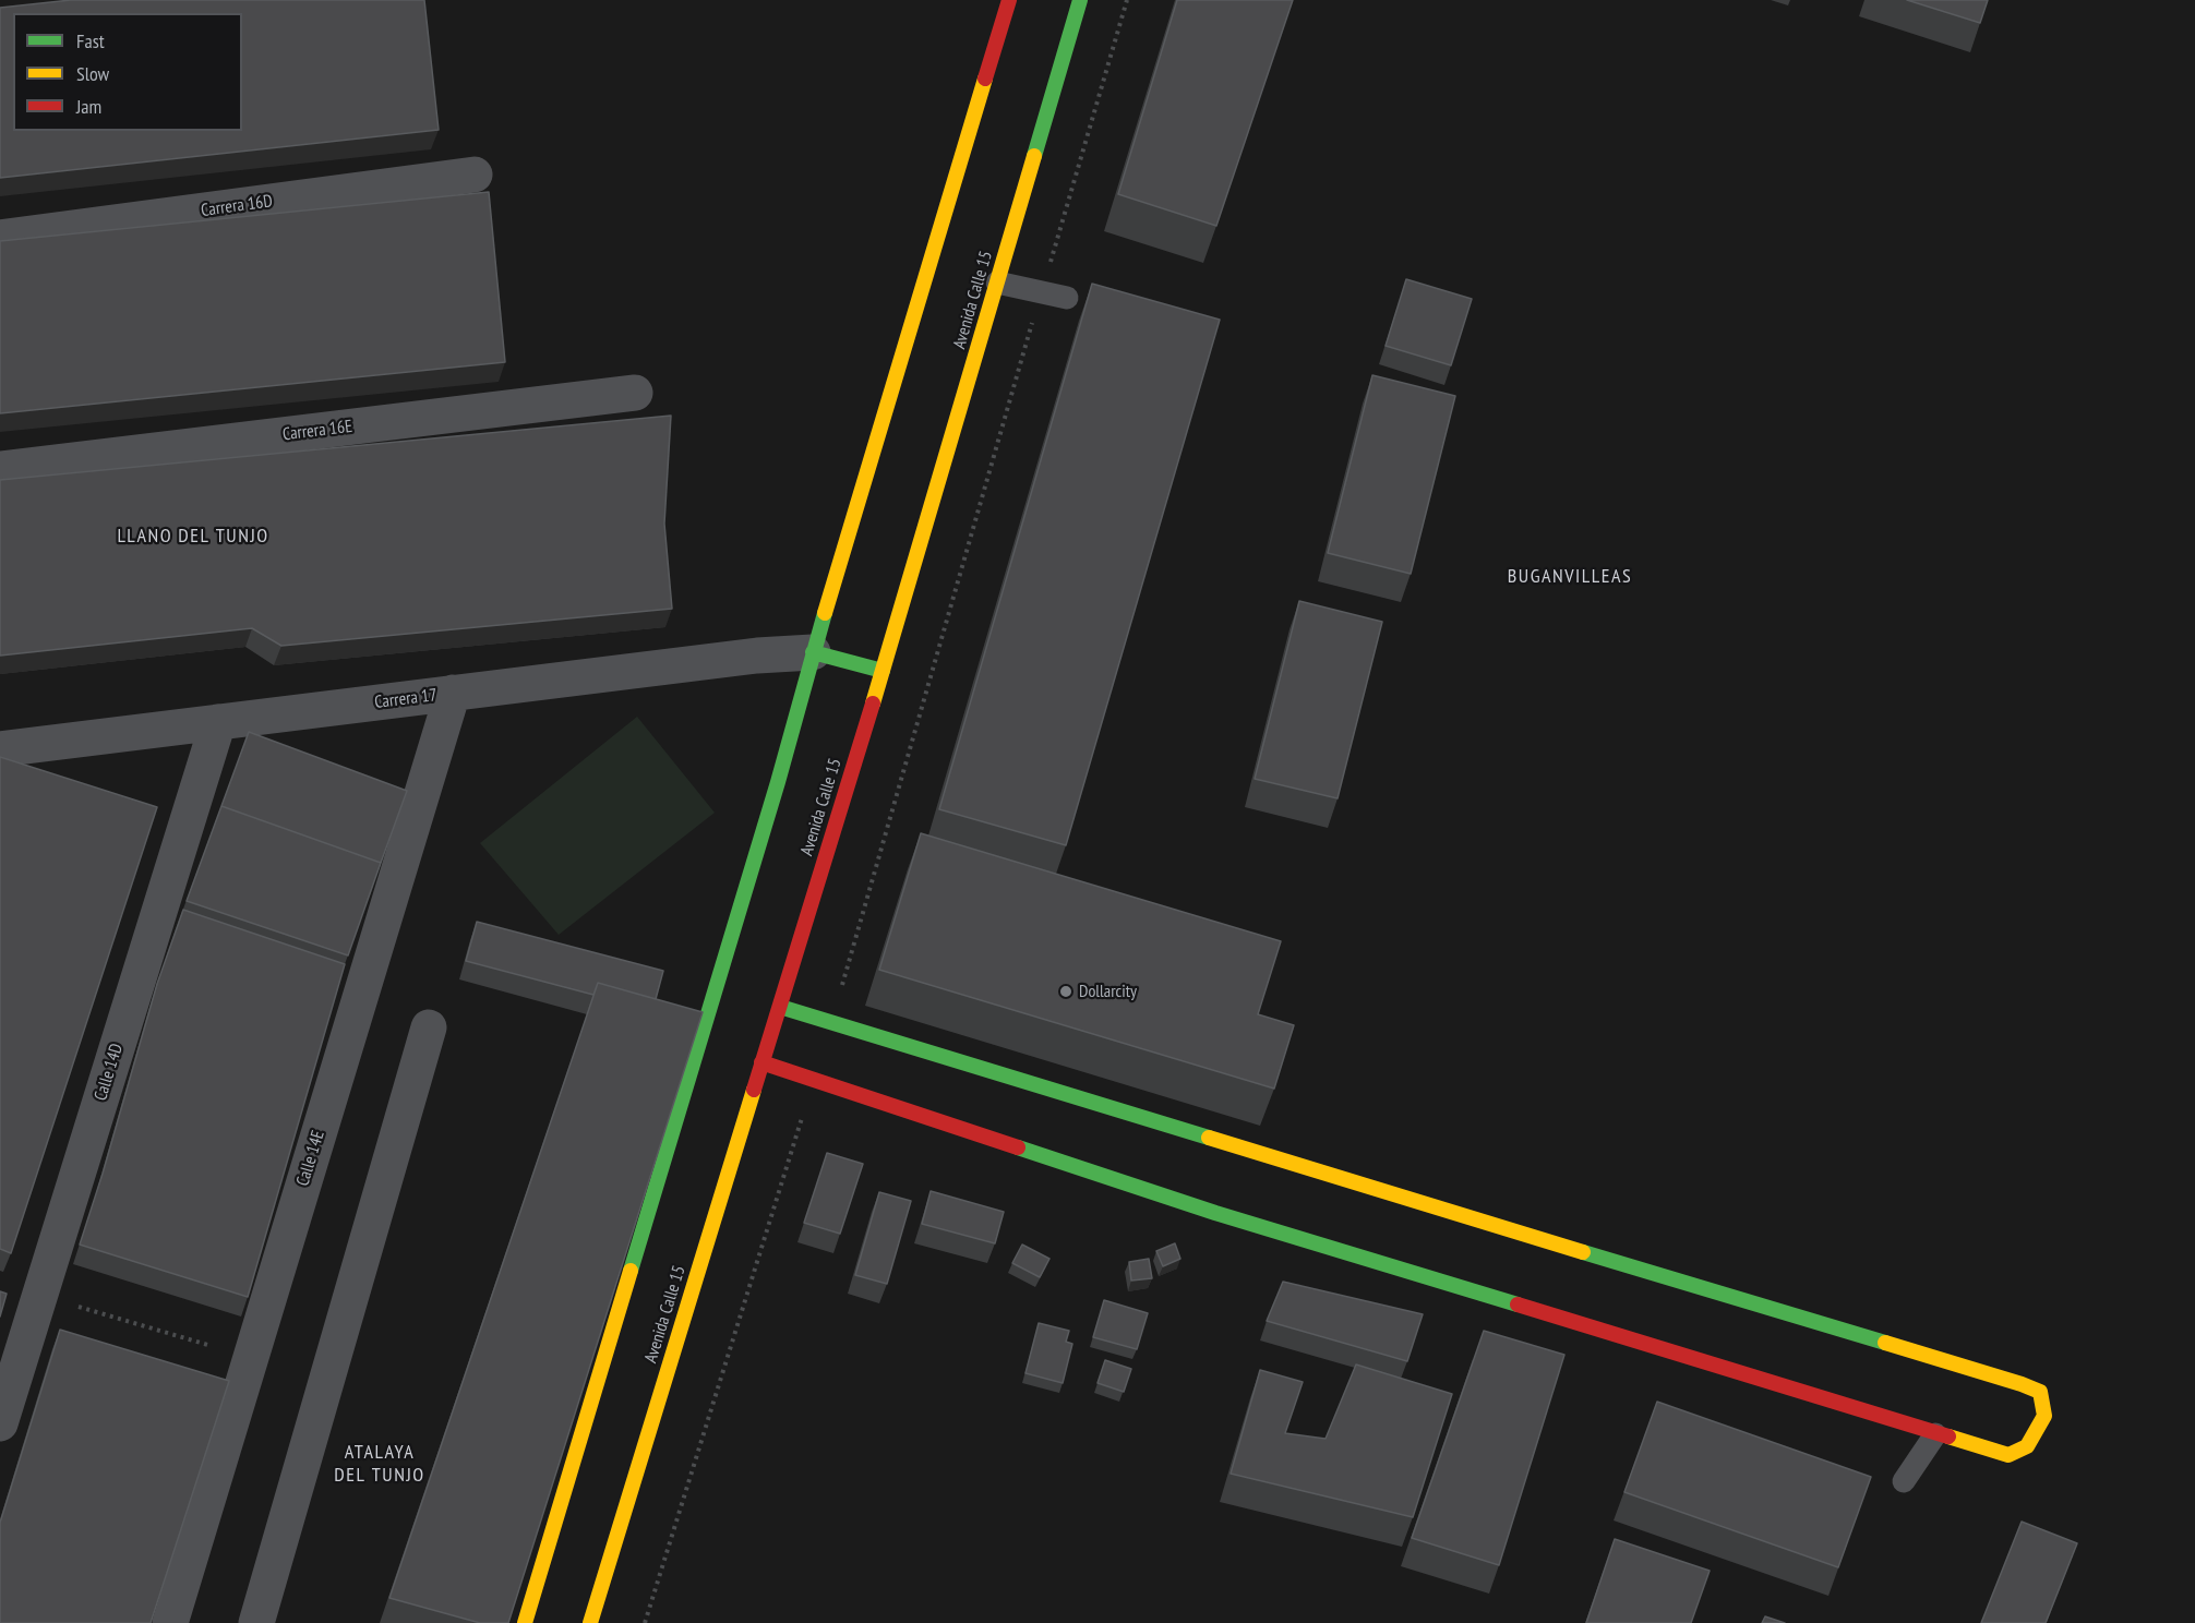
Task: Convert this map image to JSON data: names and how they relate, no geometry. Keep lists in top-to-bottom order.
{
  "streets": {
    "main road": ["Avenida Calle 15"],
    "street": [
      "Carrera 16D",
      "Carrera 16E",
      "Carrera 17",
      "Calle 14D",
      "Calle 14E"
    ]
  },
  "crossings": [
    ["Carrera 17", "Calle 14D"],
    ["Carrera 17", "Calle 14E"]
  ],
  "districts": ["LLANO DEL TUNJO", "BUGANVILLEAS", "ATALAYA DEL TUNJO"],
  "places": ["Dollarcity"],
  "legend": ["Fast", "Slow", "Jam"]
}
